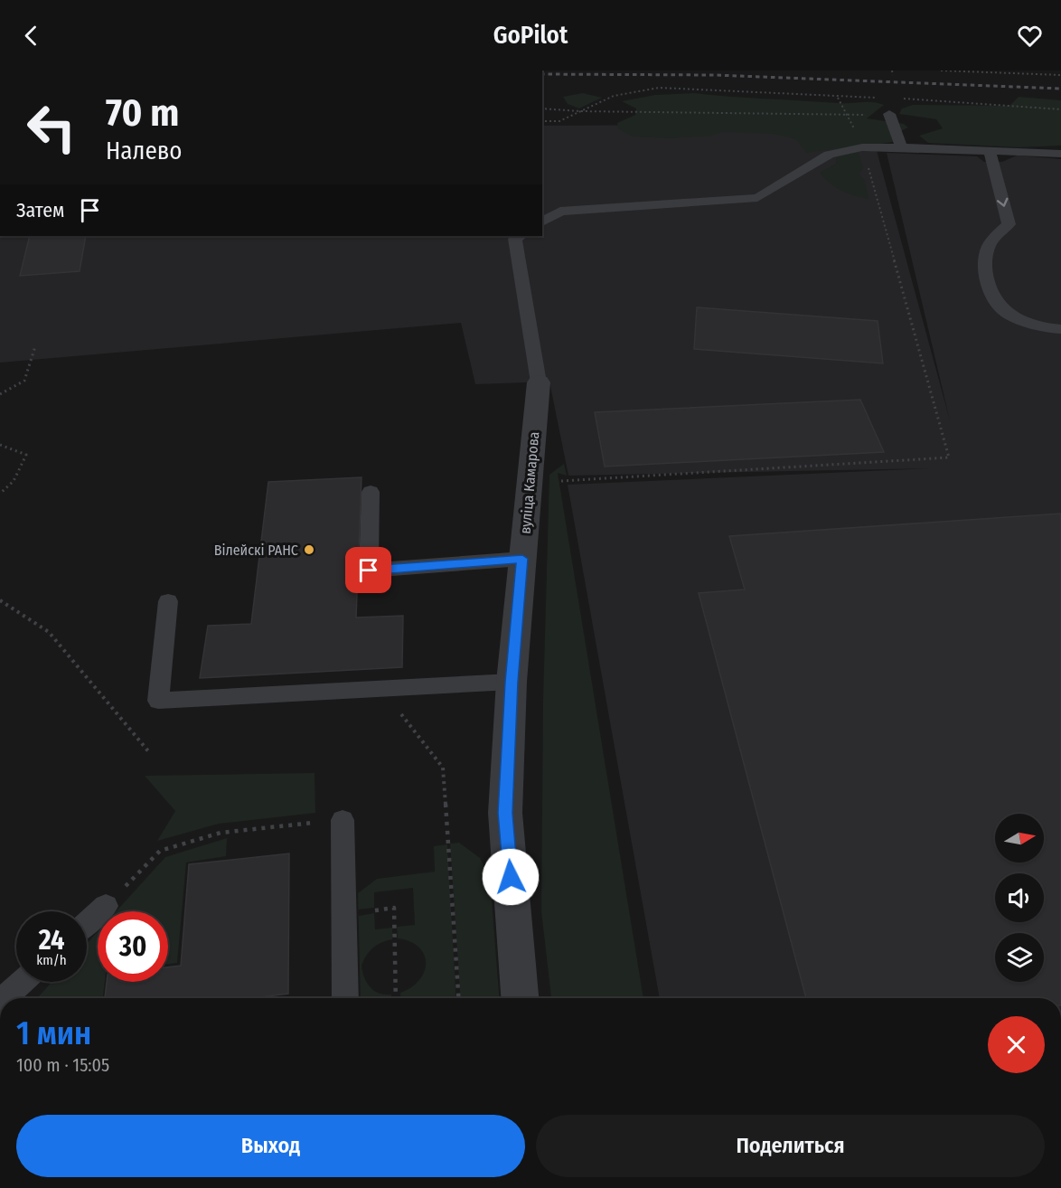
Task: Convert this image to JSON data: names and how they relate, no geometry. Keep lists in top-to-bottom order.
{
  "streets": {
    "street": ["вуліца Камарова"]
  },
  "places": ["Вілейскі РАНС"],
  "north": "right",
  "page": {
    "header": "GoPilot",
    "turn": ["70 m", "Налево"],
    "then": "Затем",
    "speed": "24 km/h",
    "limit": "30",
    "heading": ["1 мин", "100 m · 15:05"],
    "buttons": ["Выход", "Поделиться"]
  }
}
